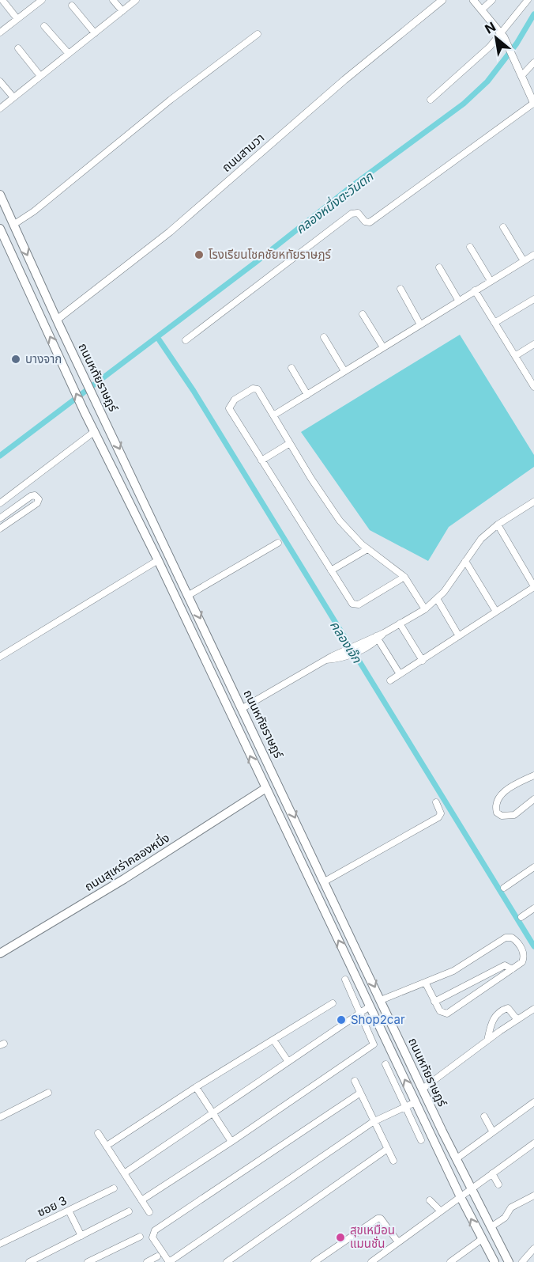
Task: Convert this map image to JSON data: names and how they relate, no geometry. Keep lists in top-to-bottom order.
{
  "streets": {
    "main road": ["ถนนหทัยราษฎร์", "ถนนสุเหร่าคลองหนึ่ง"],
    "street": ["ถนนสามวา", "ซอย 3"]
  },
  "crossings": [
    ["ถนนสามวา", "ถนนหทัยราษฎร์"],
    ["ถนนหทัยราษฎร์", "ถนนสุเหร่าคลองหนึ่ง"]
  ],
  "water": ["คลองหนึ่งตะวันตก", "คลองเจ๊ก"],
  "places": [
    "โรงเรียนโชคชัยหทัยราษฎร์",
    "บางจาก",
    "Shop2car",
    "สุขเหมือน แมนชั่น"
  ],
  "north": "top left"
}
